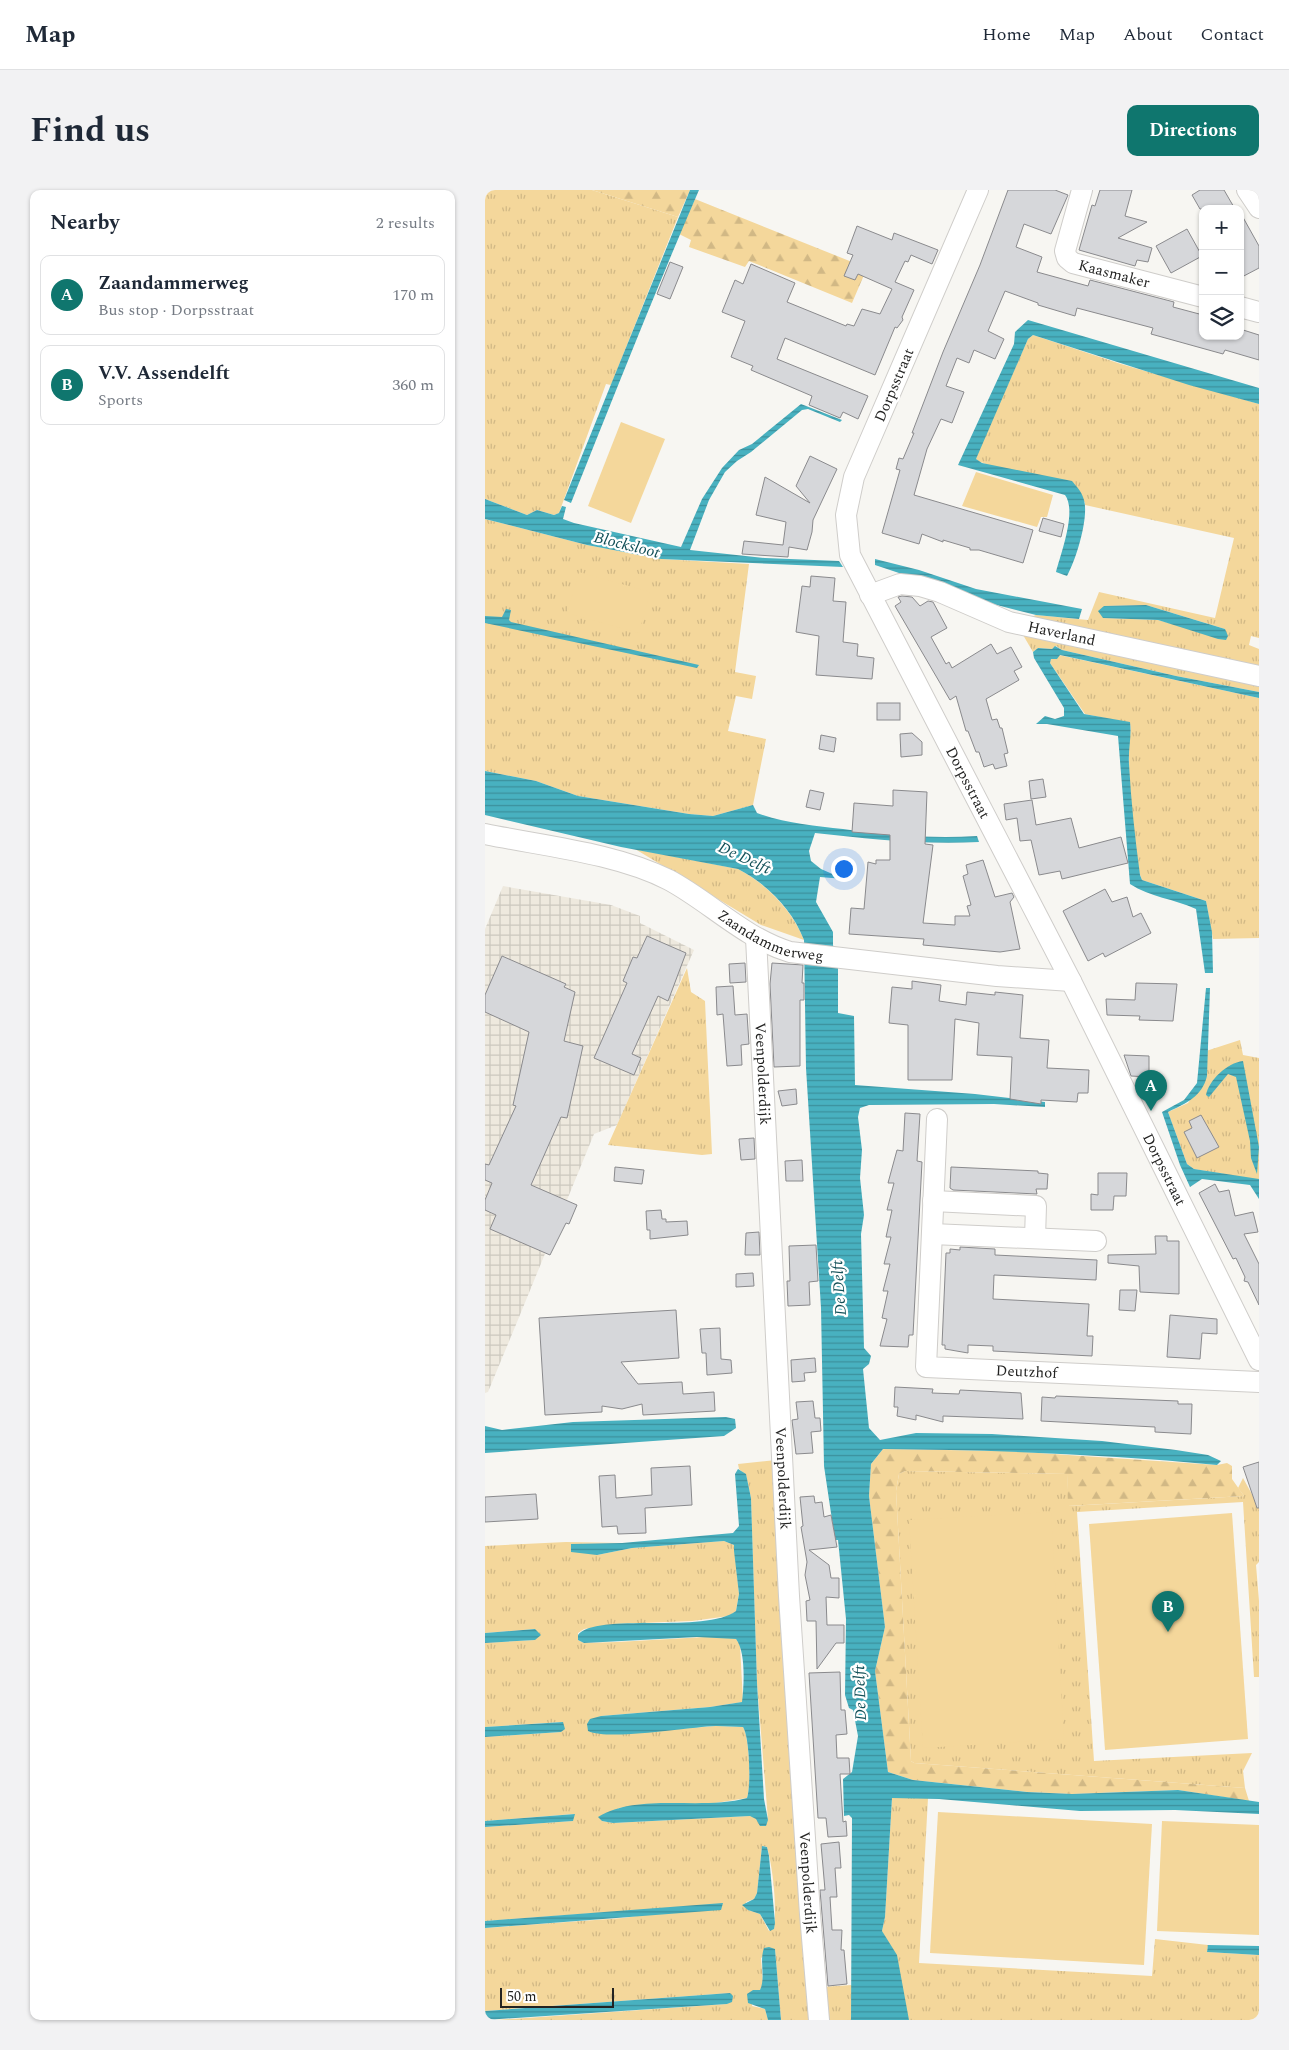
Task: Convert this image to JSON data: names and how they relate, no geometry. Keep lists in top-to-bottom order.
{
  "streets": {
    "street": [
      "Kaasmaker",
      "Dorpsstraat",
      "Haverland",
      "Zaandammerweg",
      "Veenpolderdijk",
      "Deutzhof"
    ]
  },
  "crossings": [
    ["Dorpsstraat", "Haverland"],
    ["Dorpsstraat", "Zaandammerweg"],
    ["Zaandammerweg", "Veenpolderdijk"]
  ],
  "water": ["Blocksloot", "De Delft"],
  "scale_bar": "50 m",
  "page": {
    "header": "Map",
    "nav": [
      "Home",
      "Map",
      "About",
      "Contact"
    ],
    "title": "Find us",
    "buttons": "Directions",
    "heading": ["Nearby", "2 results"],
    "map_buttons": ["+", "−"],
    "list": [
      {
        "mark": "A",
        "name": "Zaandammerweg",
        "note": "Bus stop · Dorpsstraat",
        "value": "170 m"
      },
      {
        "mark": "B",
        "name": "V.V. Assendelft",
        "note": "Sports",
        "value": "360 m"
      }
    ],
    "pins": ["A", "B"],
    "scale": "50 m"
  }
}
